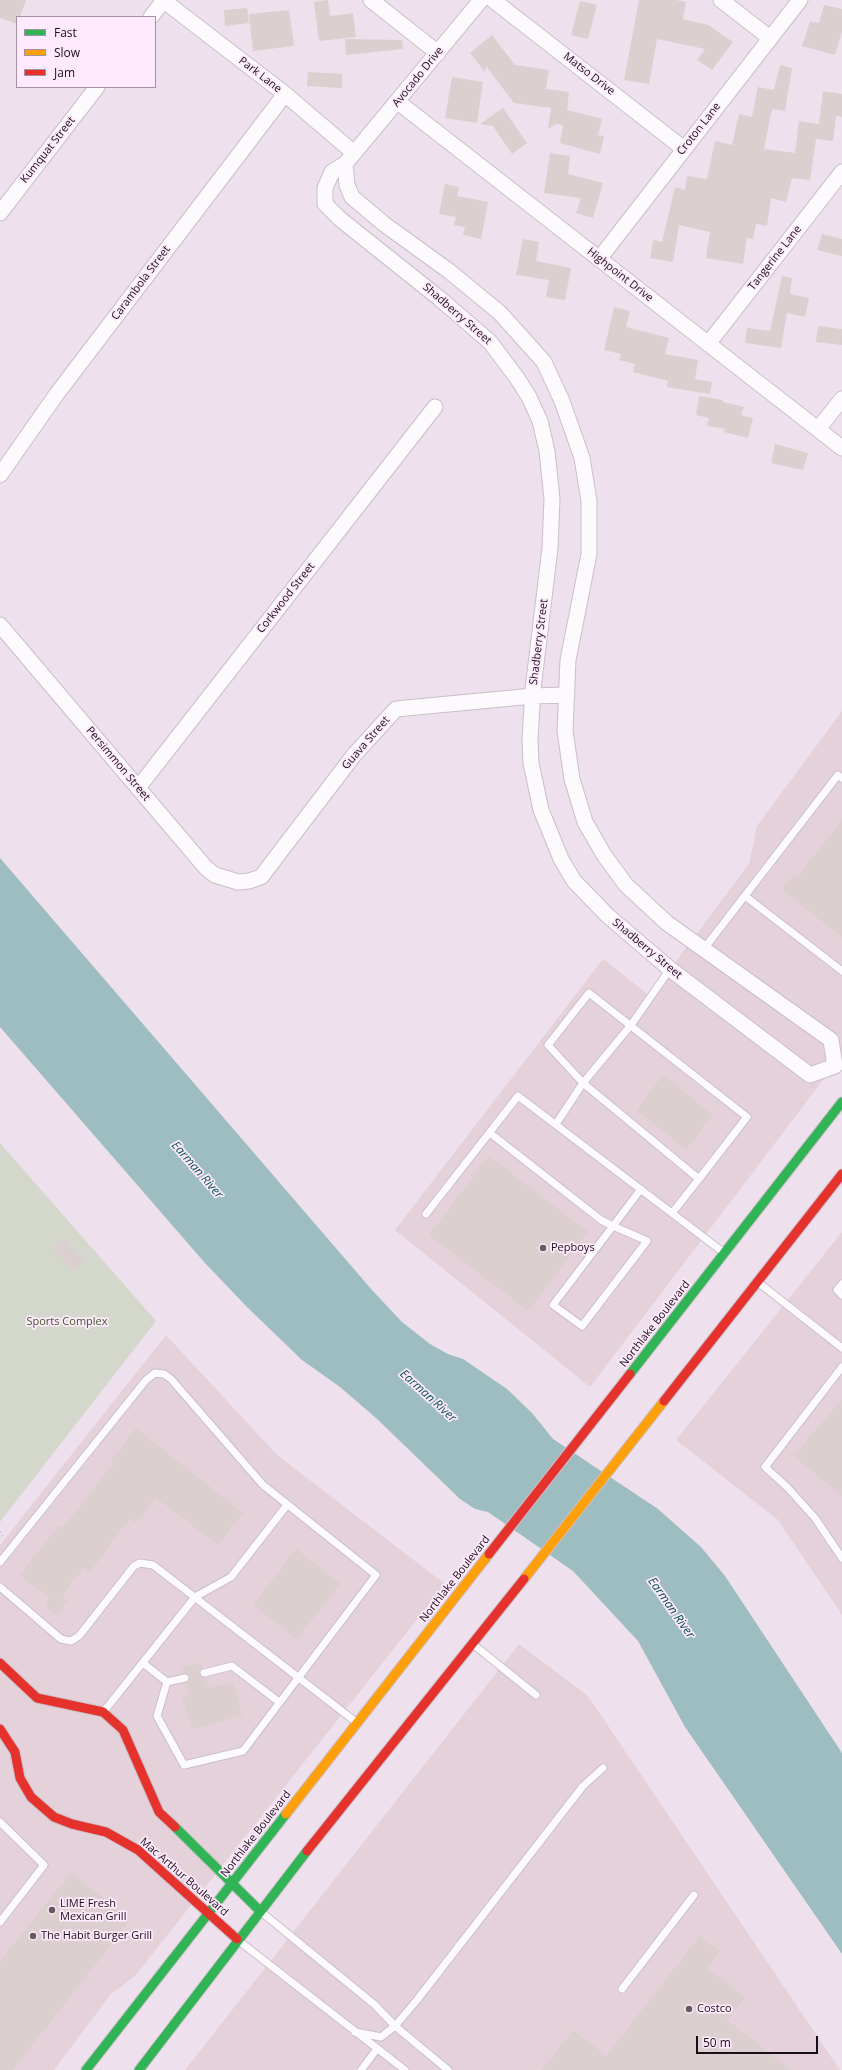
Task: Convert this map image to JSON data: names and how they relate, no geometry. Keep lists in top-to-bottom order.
{
  "streets": {
    "main road": ["Northlake Boulevard", "Mac Arthur Boulevard"],
    "street": [
      "Matso Drive",
      "Park Lane",
      "Avocado Drive",
      "Croton Lane",
      "Kumquat Street",
      "Tangerine Lane",
      "Highpoint Drive",
      "Carambola Street",
      "Shadberry Street",
      "Corkwood Street",
      "Guava Street",
      "Persimmon Street"
    ]
  },
  "crossings": [
    ["Matso Drive", "Croton Lane"],
    ["Park Lane", "Avocado Drive"],
    ["Park Lane", "Carambola Street"],
    ["Park Lane", "Shadberry Street"],
    ["Avocado Drive", "Highpoint Drive"],
    ["Avocado Drive", "Shadberry Street"],
    ["Croton Lane", "Highpoint Drive"],
    ["Tangerine Lane", "Highpoint Drive"],
    ["Shadberry Street", "Guava Street"],
    ["Corkwood Street", "Persimmon Street"],
    ["Guava Street", "Persimmon Street"],
    ["Northlake Boulevard", "Mac Arthur Boulevard"]
  ],
  "water": ["Earman River"],
  "parks": ["Sports Complex"],
  "places": [
    "Pepboys",
    "LIME Fresh Mexican Grill",
    "The Habit Burger Grill",
    "Costco"
  ],
  "legend": ["Fast", "Slow", "Jam"],
  "scale_bar": "50 m"
}
